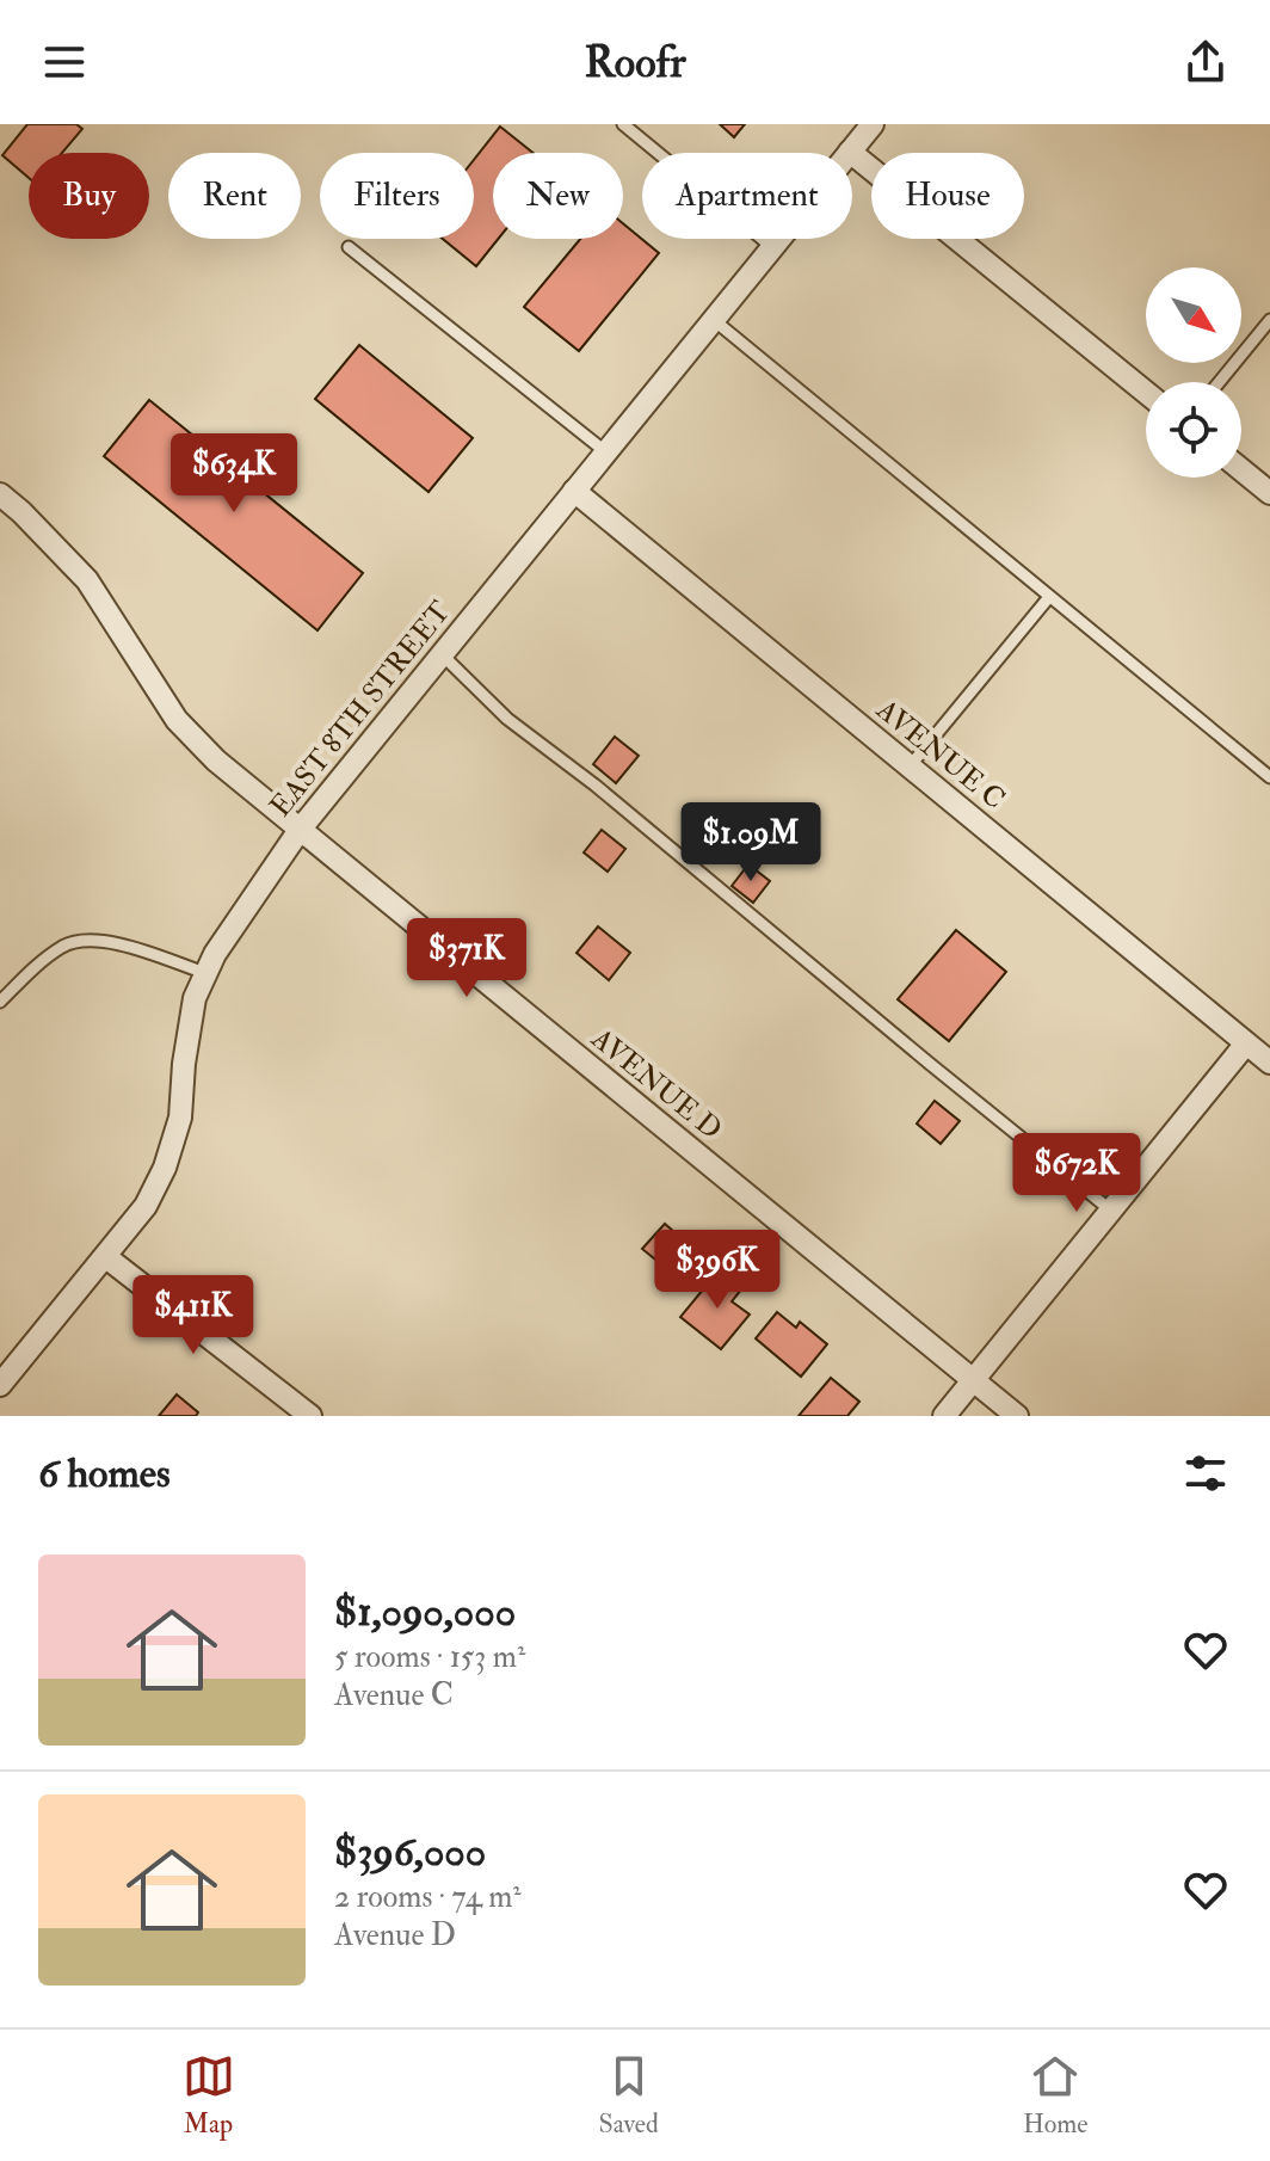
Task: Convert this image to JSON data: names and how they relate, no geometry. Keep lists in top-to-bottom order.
{
  "streets": {
    "street": ["EAST 8TH STREET", "AVENUE C", "AVENUE D"]
  },
  "crossings": [
    ["EAST 8TH STREET", "AVENUE C"],
    ["EAST 8TH STREET", "AVENUE D"]
  ],
  "north": "bottom right",
  "page": {
    "header": "Roofr",
    "chip": [
      "Buy",
      "Rent",
      "Filters",
      "New",
      "Apartment",
      "House"
    ],
    "price": [
      "$634K",
      "$1.09M",
      "$371K",
      "$672K",
      "$396K",
      "$411K"
    ],
    "heading": "6 homes",
    "list": [
      {
        "name": "$1,090,000",
        "note": "5 rooms · 153 m² · Avenue C"
      },
      {
        "name": "$396,000",
        "note": "2 rooms · 74 m² · Avenue D"
      }
    ],
    "tabs": ["Map", "Saved", "Home"]
  }
}
